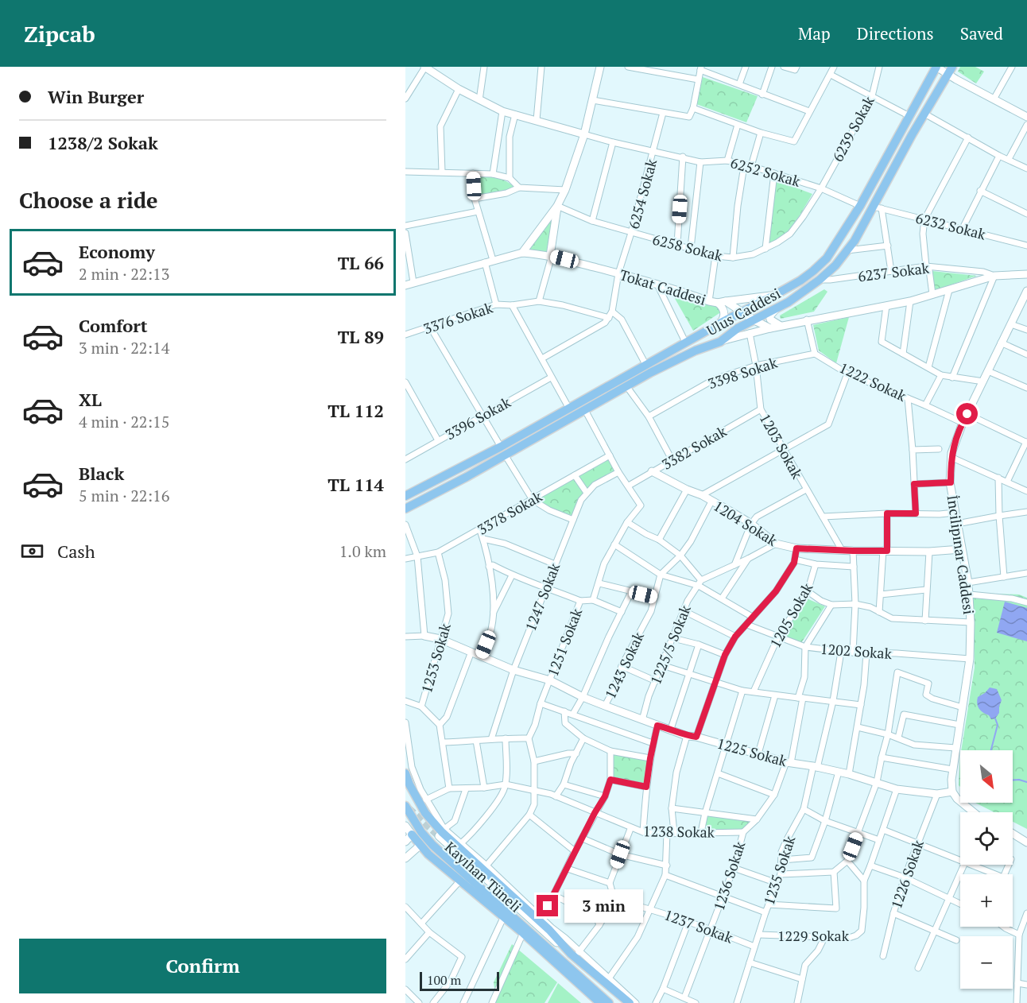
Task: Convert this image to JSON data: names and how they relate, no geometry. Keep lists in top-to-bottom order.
{
  "streets": {
    "main road": ["Ulus Caddesi"],
    "street": [
      "6239 Sokak",
      "6252 Sokak",
      "6254 Sokak",
      "6232 Sokak",
      "6258 Sokak",
      "6237 Sokak",
      "Tokat Caddesi",
      "3376 Sokak",
      "3398 Sokak",
      "1222 Sokak",
      "3396 Sokak",
      "1203 Sokak",
      "3382 Sokak",
      "3378 Sokak",
      "1204 Sokak",
      "İncilipınar Caddesi",
      "1247 Sokak",
      "1205 Sokak",
      "1251 Sokak",
      "1225/5 Sokak",
      "1202 Sokak",
      "1253 Sokak",
      "1243 Sokak",
      "1225 Sokak",
      "1238 Sokak",
      "1235 Sokak",
      "1226 Sokak",
      "1236 Sokak",
      "Kayıhan Tüneli",
      "1237 Sokak",
      "1229 Sokak"
    ]
  },
  "crossings": [
    ["6239 Sokak", "6252 Sokak"],
    ["6239 Sokak", "6258 Sokak"],
    ["6252 Sokak", "6254 Sokak"],
    ["6252 Sokak", "6258 Sokak"],
    ["6252 Sokak", "Ulus Caddesi"],
    ["6254 Sokak", "6258 Sokak"],
    ["6254 Sokak", "Tokat Caddesi"],
    ["6254 Sokak", "3376 Sokak"],
    ["6232 Sokak", "Ulus Caddesi"],
    ["6237 Sokak", "Ulus Caddesi"],
    ["Tokat Caddesi", "Ulus Caddesi"],
    ["Ulus Caddesi", "1251 Sokak"],
    ["3398 Sokak", "1222 Sokak"],
    ["3398 Sokak", "1203 Sokak"],
    ["1222 Sokak", "İncilipınar Caddesi"],
    ["1203 Sokak", "3382 Sokak"],
    ["1203 Sokak", "1204 Sokak"],
    ["3382 Sokak", "1204 Sokak"],
    ["3382 Sokak", "1251 Sokak"],
    ["3378 Sokak", "1251 Sokak"],
    ["3378 Sokak", "1253 Sokak"],
    ["1204 Sokak", "İncilipınar Caddesi"],
    ["İncilipınar Caddesi", "1202 Sokak"],
    ["İncilipınar Caddesi", "1225 Sokak"],
    ["1247 Sokak", "1251 Sokak"],
    ["1247 Sokak", "1225 Sokak"],
    ["1205 Sokak", "1202 Sokak"],
    ["1251 Sokak", "1225 Sokak"],
    ["1225/5 Sokak", "1225 Sokak"],
    ["1202 Sokak", "1235 Sokak"],
    ["1202 Sokak", "1236 Sokak"],
    ["1253 Sokak", "1225 Sokak"],
    ["1243 Sokak", "1225 Sokak"],
    ["1225 Sokak", "1235 Sokak"],
    ["1225 Sokak", "1226 Sokak"],
    ["1225 Sokak", "1236 Sokak"],
    ["1225 Sokak", "1229 Sokak"],
    ["1238 Sokak", "1236 Sokak"],
    ["1235 Sokak", "1237 Sokak"],
    ["1235 Sokak", "1229 Sokak"],
    ["1236 Sokak", "1237 Sokak"]
  ],
  "scale_bar": "100 m",
  "north": "bottom right",
  "page": {
    "header": "Zipcab",
    "nav": ["Map", "Directions", "Saved"],
    "banner": ["Win Burger", "1238/2 Sokak"],
    "heading": "Choose a ride",
    "list": [
      {
        "name": "Economy",
        "note": "2 min · 22:13",
        "value": "TL 66"
      },
      {
        "name": "Comfort",
        "note": "3 min · 22:14",
        "value": "TL 89"
      },
      {
        "name": "XL",
        "note": "4 min · 22:15",
        "value": "TL 112"
      },
      {
        "name": "Black",
        "note": "5 min · 22:16",
        "value": "TL 114"
      }
    ],
    "pay": ["Cash", "1.0 km"],
    "map_buttons": ["+", "−"],
    "bubble": "3 min",
    "buttons": "Confirm",
    "scale": "100 m"
  }
}
